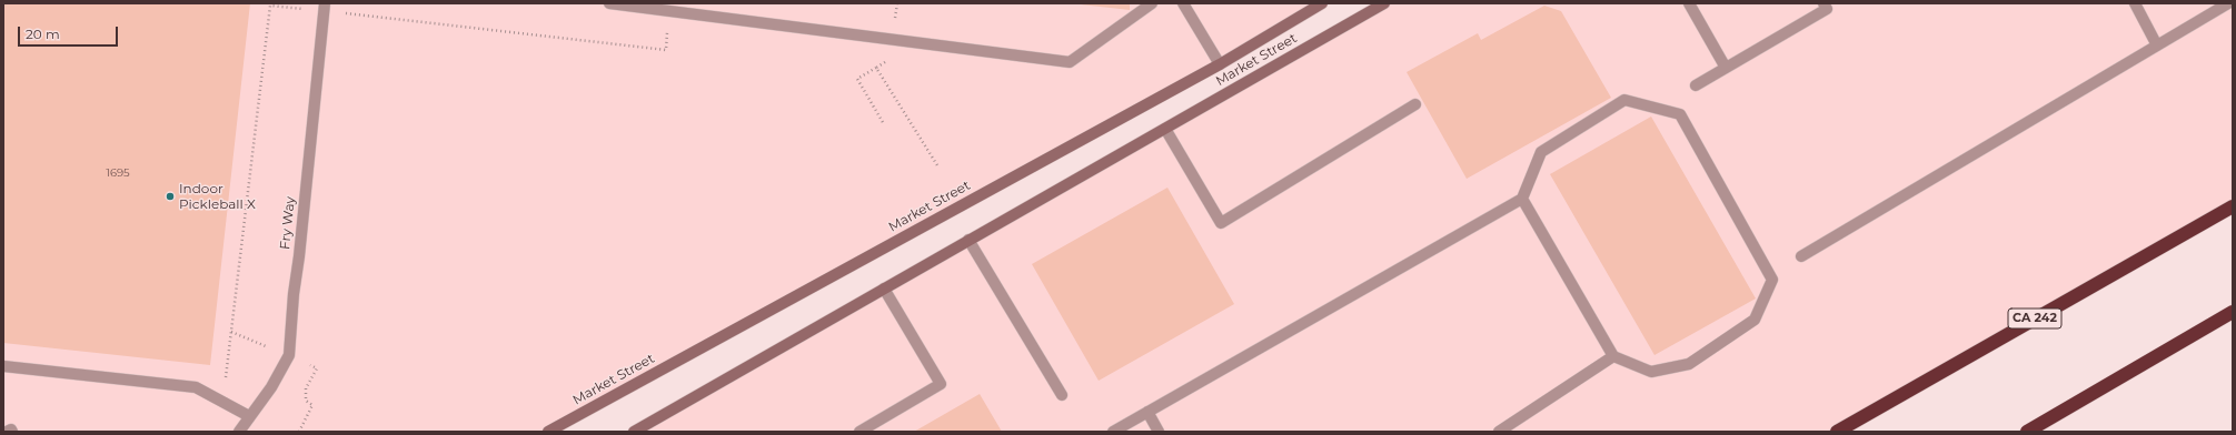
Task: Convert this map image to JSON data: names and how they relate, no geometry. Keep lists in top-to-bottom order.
{
  "streets": {
    "highway": ["CA 242"],
    "main road": ["Market Street"],
    "street": ["Fry Way"]
  },
  "places": ["Indoor Pickleball X"],
  "house_numbers": ["1695"],
  "scale_bar": "20 m"
}
